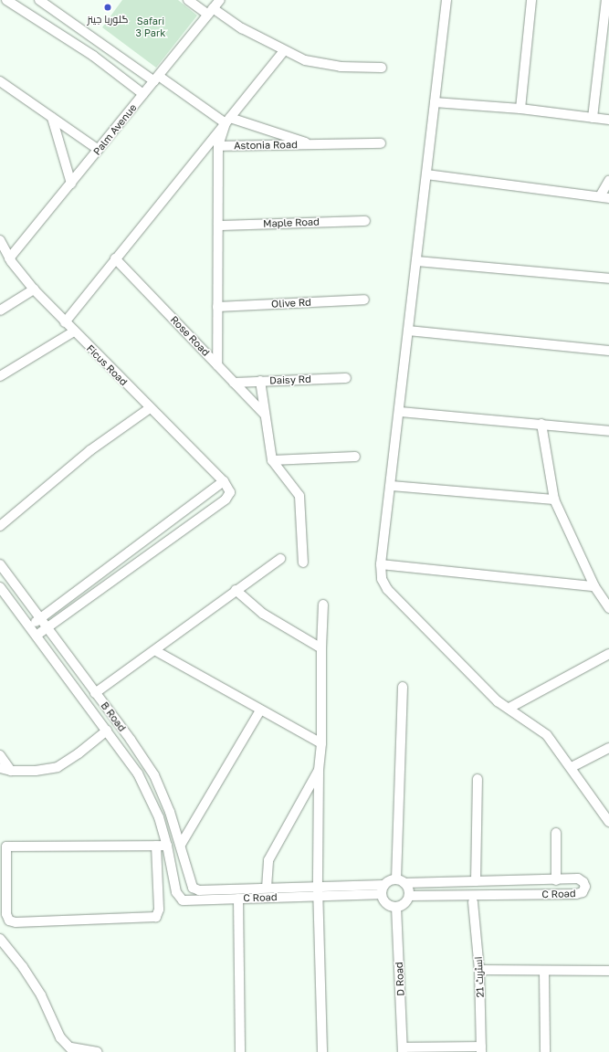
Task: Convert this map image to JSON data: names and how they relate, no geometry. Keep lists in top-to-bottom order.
{
  "streets": {
    "street": [
      "Palm Avenue",
      "Astonia Road",
      "Maple Road",
      "Olive Rd",
      "Rose Road",
      "Ficus Road",
      "Daisy Rd",
      "B Road",
      "C Road",
      "اسٹریٹ 21",
      "D Road"
    ]
  },
  "crossings": [
    ["Palm Avenue", "Astonia Road"],
    ["Palm Avenue", "Ficus Road"],
    ["Rose Road", "Daisy Rd"],
    ["B Road", "C Road"],
    ["C Road", "D Road"]
  ],
  "parks": ["Safari 3 Park"],
  "places": ["گلوریا جینز"]
}
